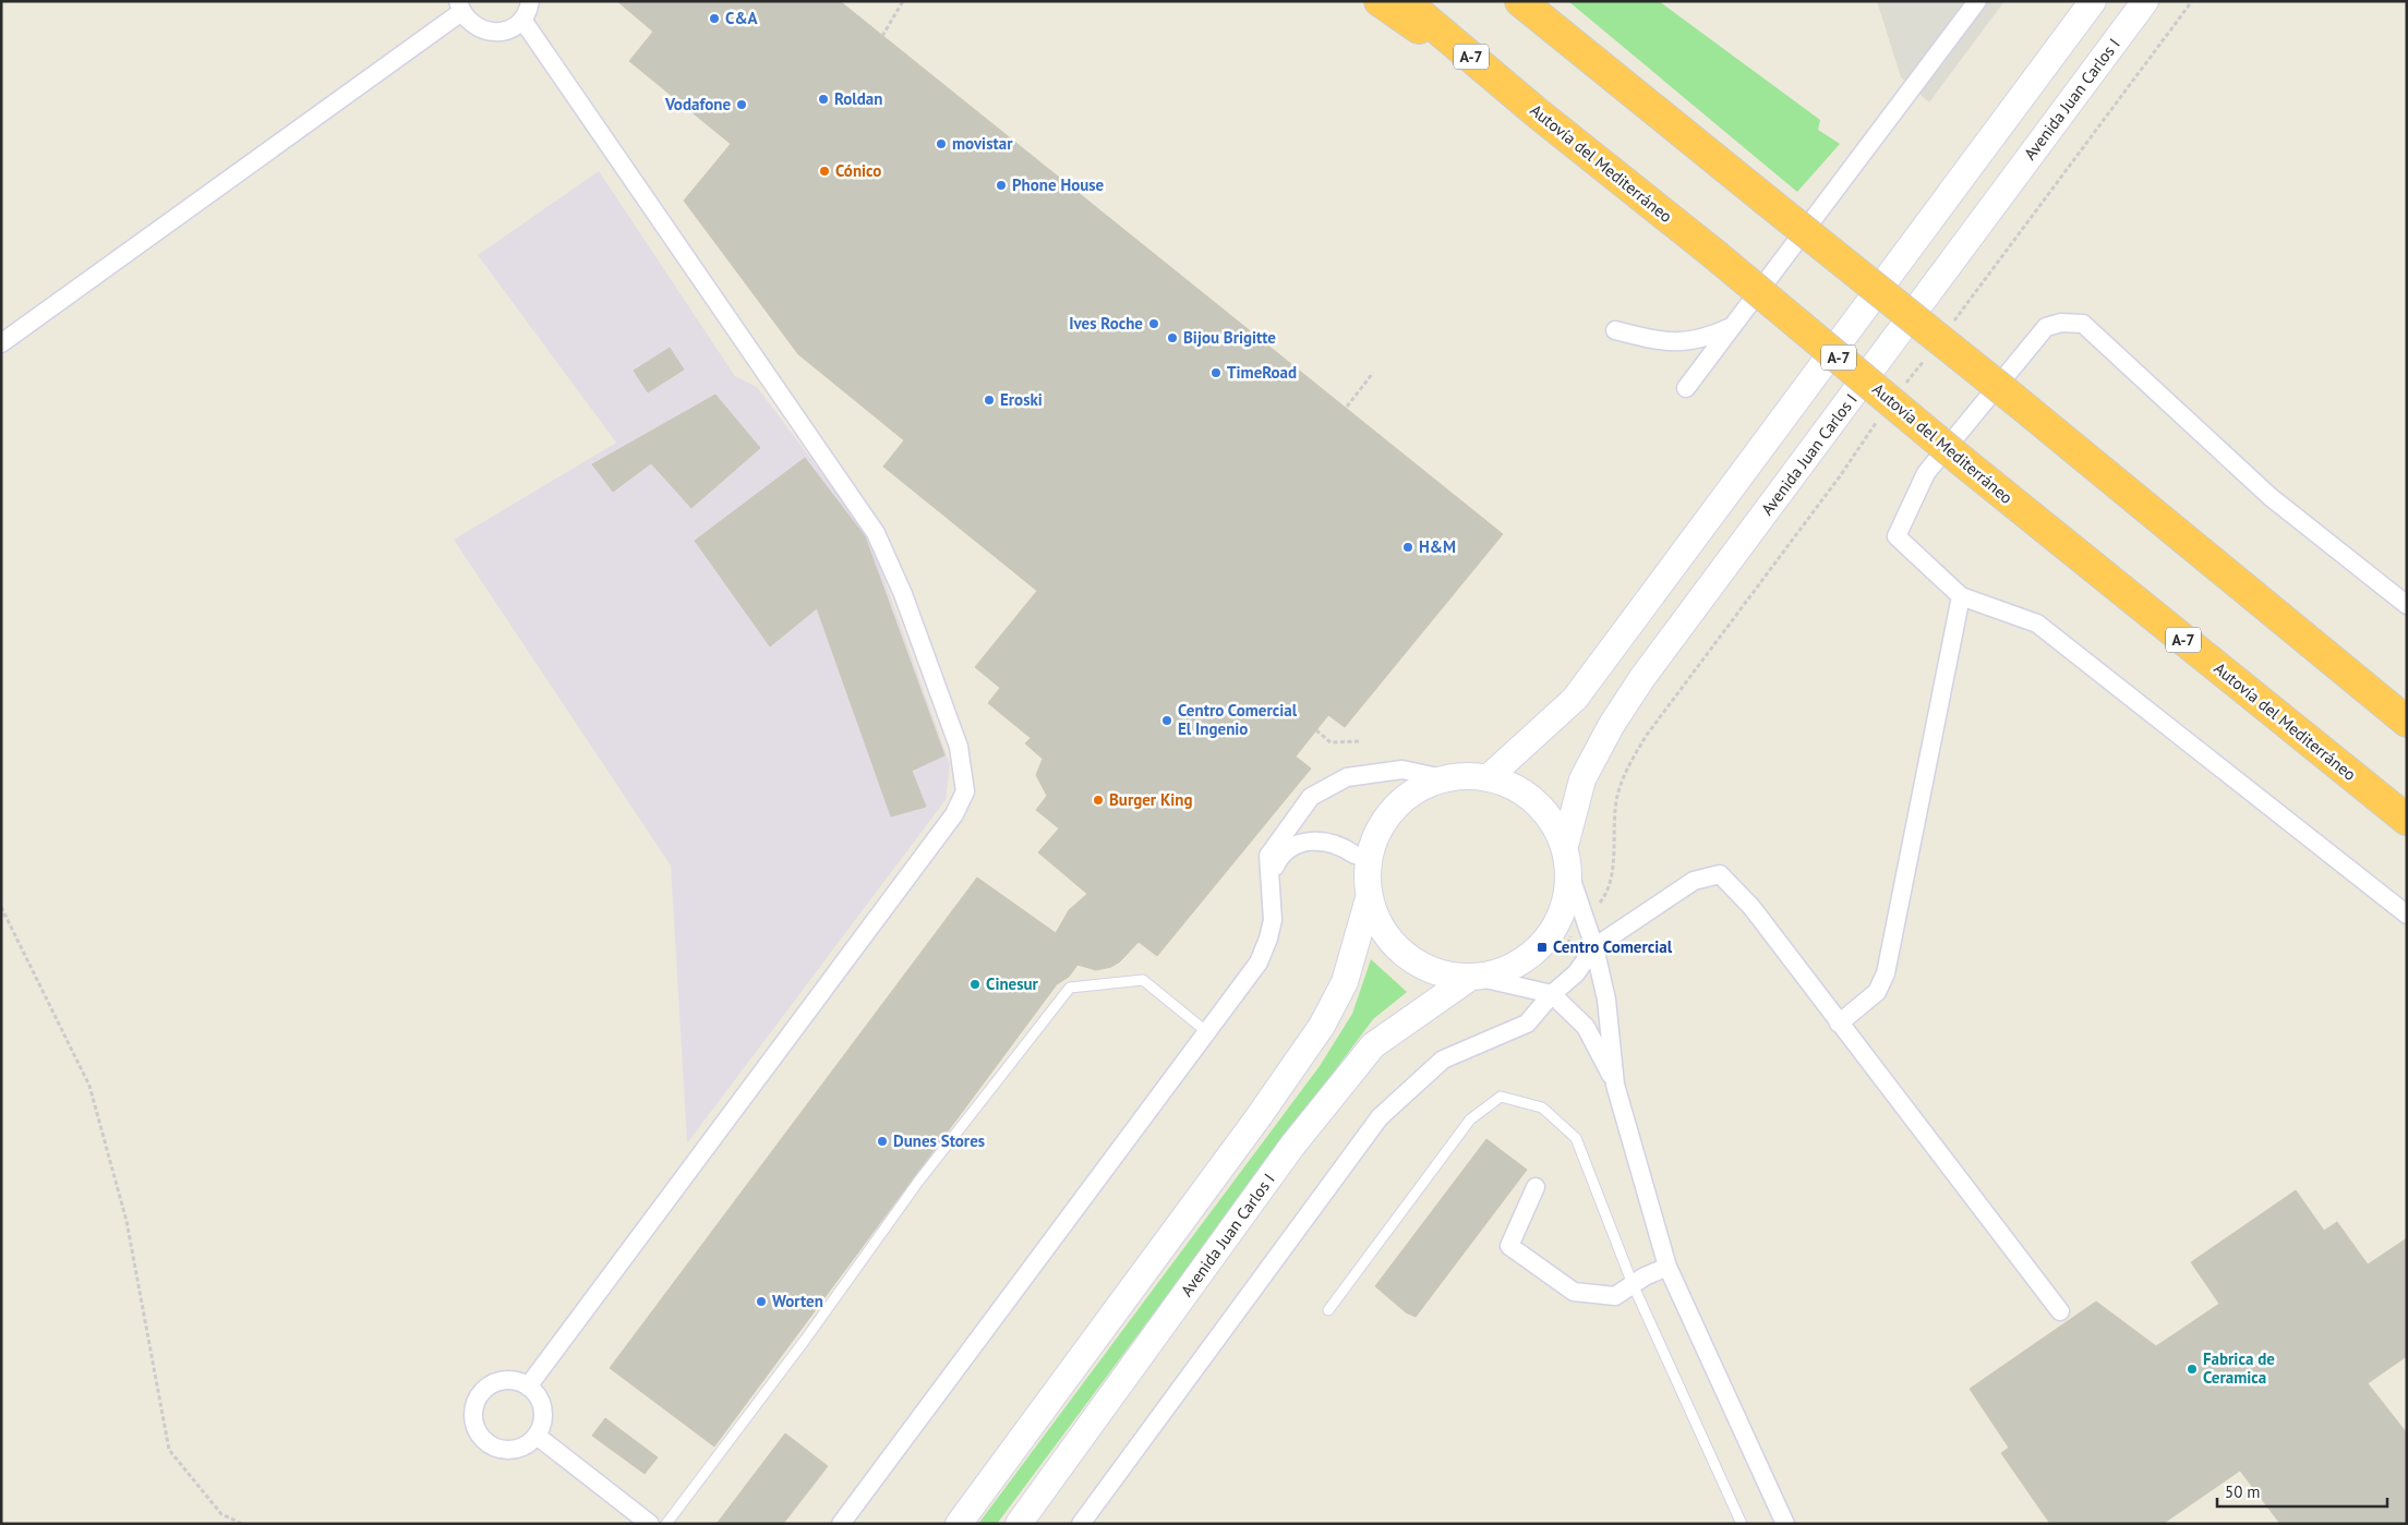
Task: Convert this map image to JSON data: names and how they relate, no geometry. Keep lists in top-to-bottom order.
{
  "streets": {
    "highway": ["A-7", "Autovía del Mediterráneo"],
    "street": ["Avenida Juan Carlos I"]
  },
  "places": {
    "other": [
      "C&A",
      "Roldan",
      "Vodafone",
      "movistar",
      "Cónico",
      "Phone House",
      "Ives Roche",
      "Bijou Brigitte",
      "TimeRoad",
      "Eroski",
      "H&M",
      "Centro Comercial El Ingenio",
      "Burger King",
      "Cinesur",
      "Dunes Stores",
      "Worten",
      "Fabrica de Ceramica"
    ],
    "transit": ["Centro Comercial"]
  },
  "scale_bar": "50 m"
}
